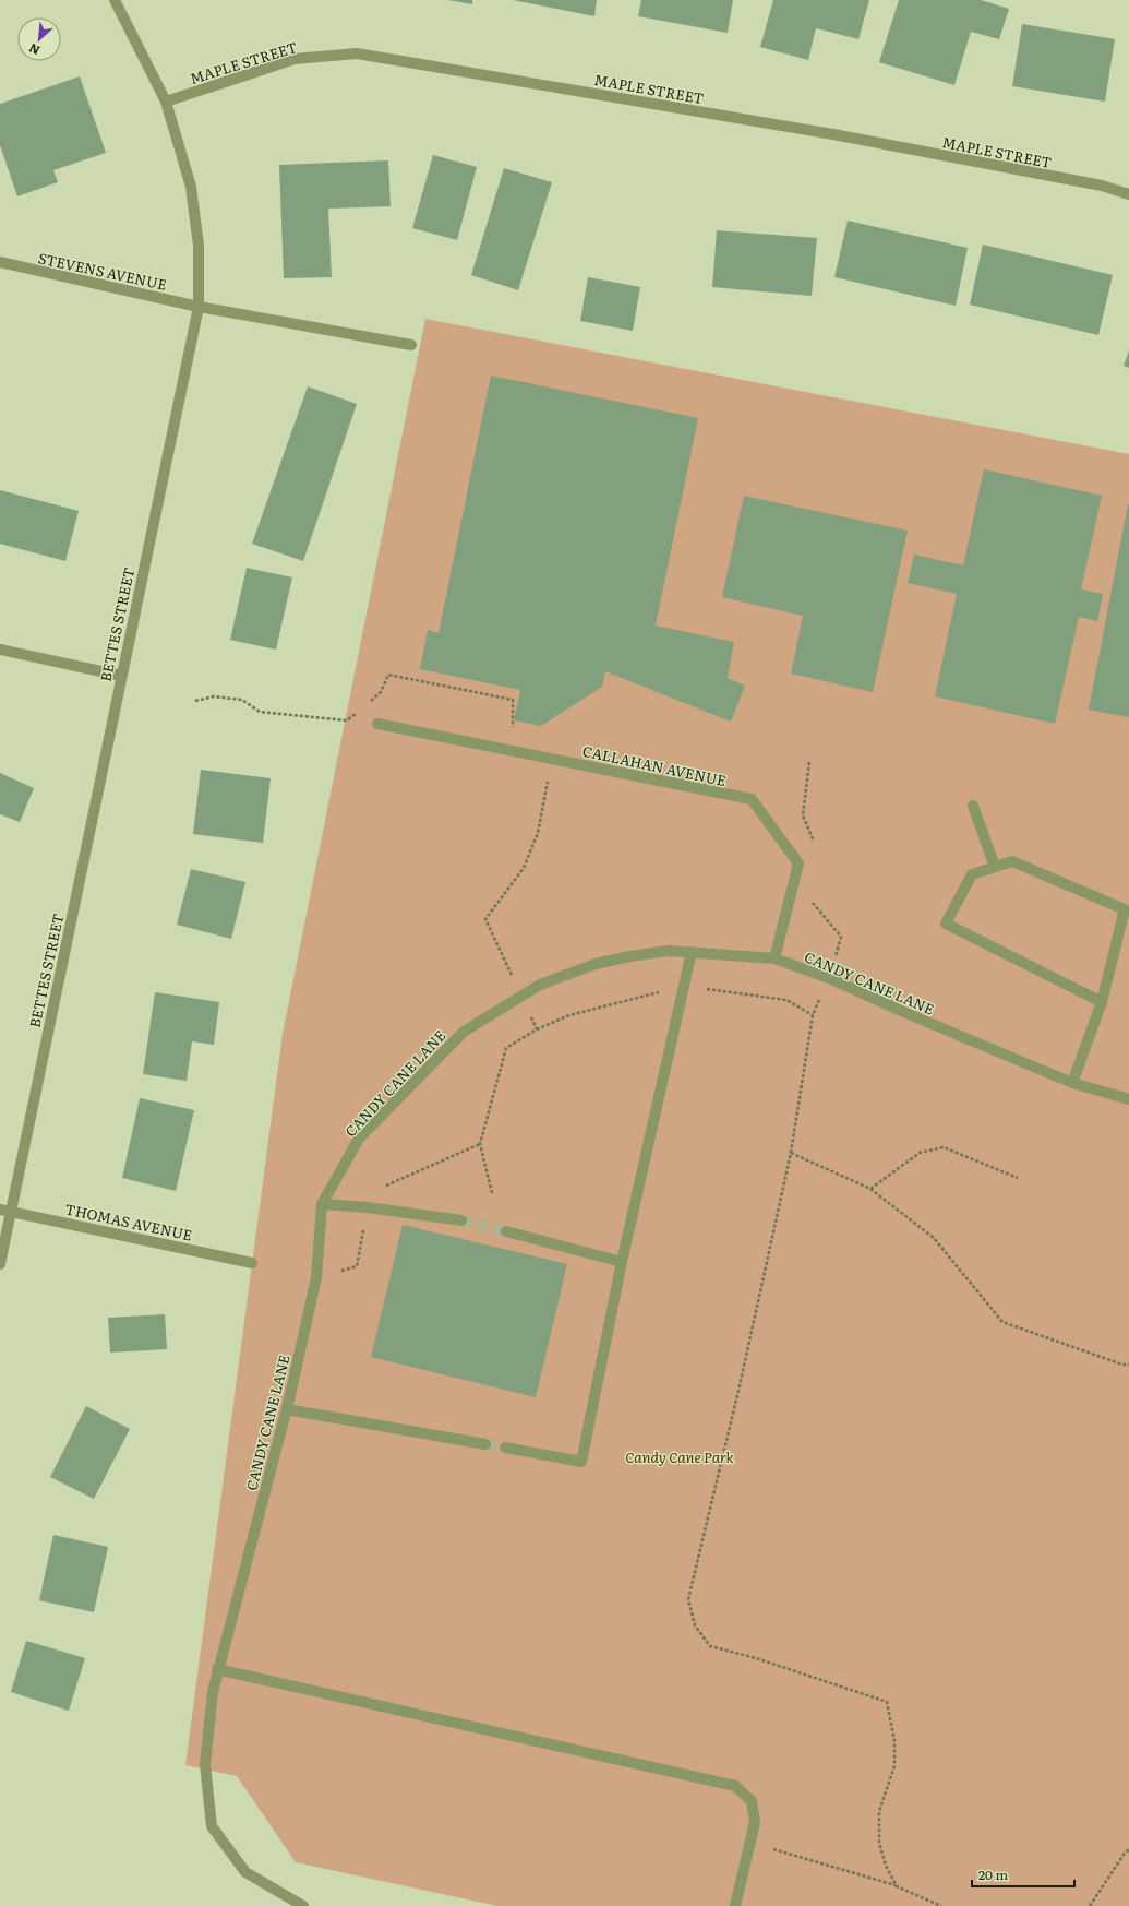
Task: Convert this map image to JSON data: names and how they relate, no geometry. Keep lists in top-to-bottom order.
{
  "streets": {
    "street": [
      "MAPLE STREET",
      "STEVENS AVENUE",
      "BETTES STREET",
      "CALLAHAN AVENUE",
      "CANDY CANE LANE",
      "THOMAS AVENUE"
    ]
  },
  "crossings": [
    ["MAPLE STREET", "BETTES STREET"],
    ["STEVENS AVENUE", "BETTES STREET"],
    ["BETTES STREET", "THOMAS AVENUE"],
    ["CALLAHAN AVENUE", "CANDY CANE LANE"]
  ],
  "parks": ["Candy Cane Park"],
  "scale_bar": "20 m",
  "north": "bottom left"
}
